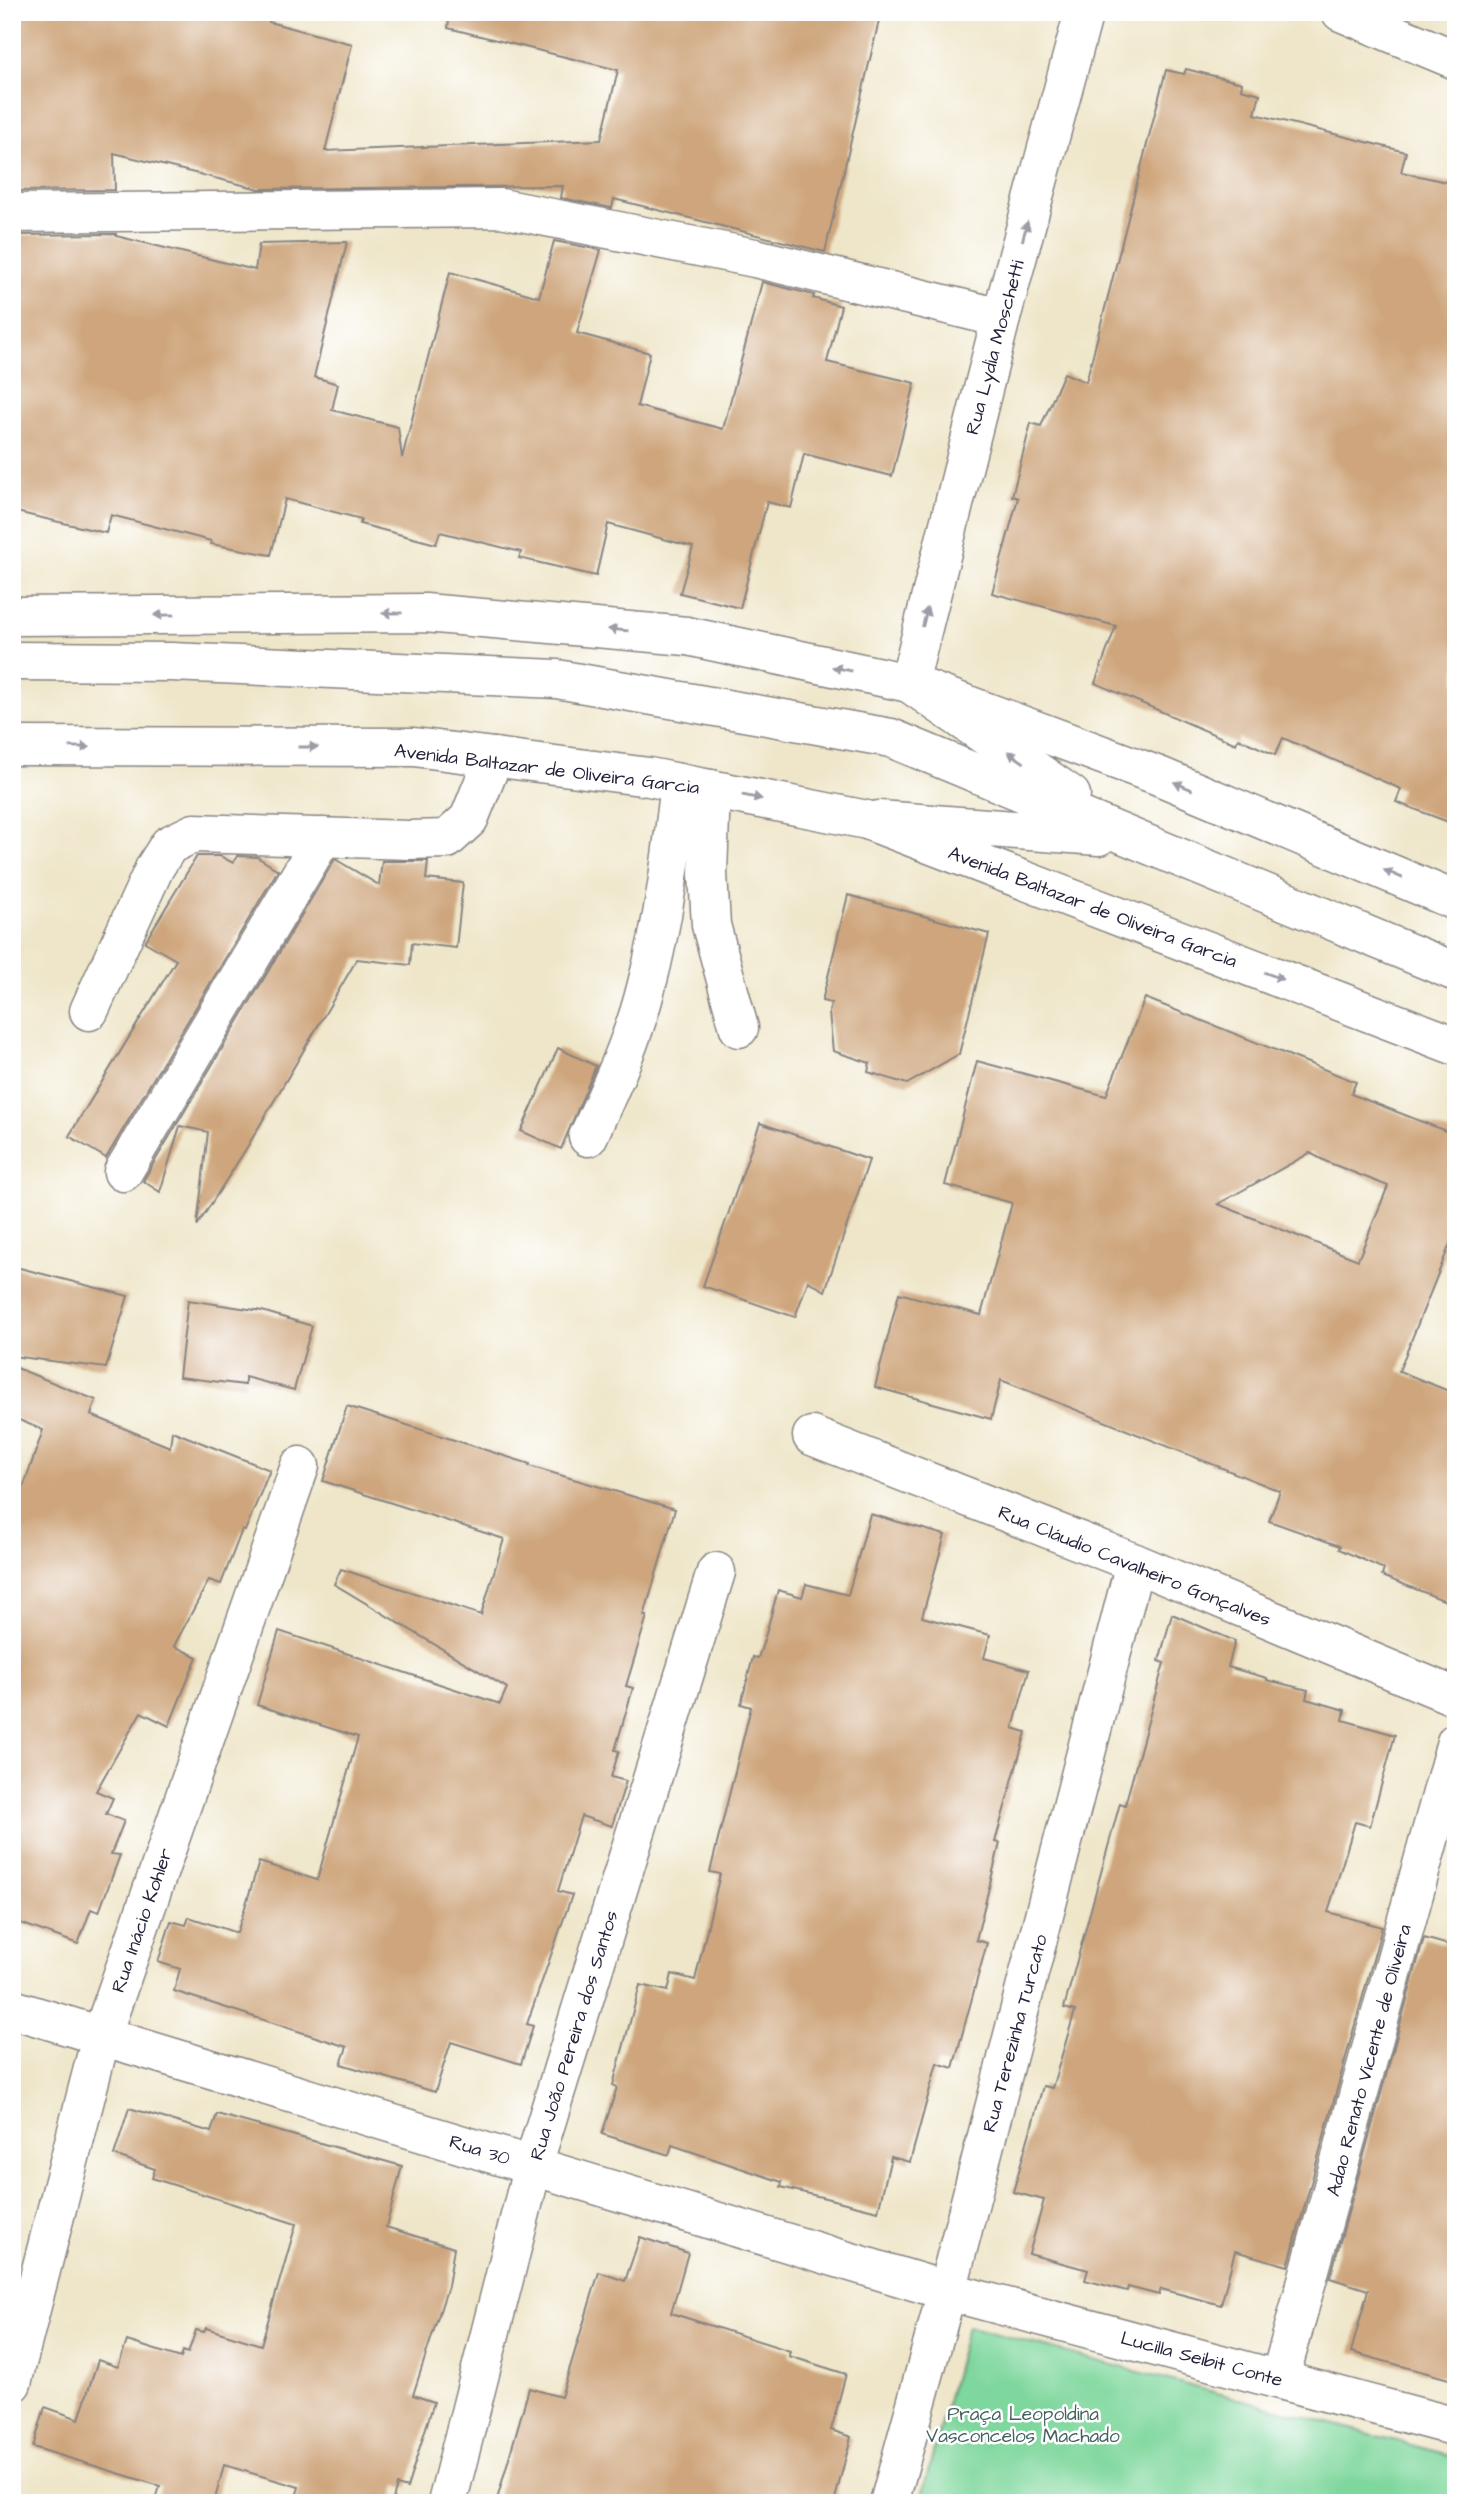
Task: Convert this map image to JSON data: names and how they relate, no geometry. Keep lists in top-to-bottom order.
{
  "streets": {
    "street": [
      "Rua Lydia Moschetti",
      "Avenida Baltazar de Oliveira Garcia",
      "Rua Cláudio Cavalheiro Gonçalves",
      "Rua Inácio Kohler",
      "Rua Terezinha Turcato",
      "Rua João Pereira dos Santos",
      "Adao Renato Vicente de Oliveira",
      "Rua 30",
      "Lucilla Seibit Conte"
    ]
  },
  "crossings": [
    ["Rua Cláudio Cavalheiro Gonçalves", "Rua Terezinha Turcato"],
    ["Rua Inácio Kohler", "Rua 30"],
    ["Rua Terezinha Turcato", "Rua 30"],
    ["Rua Terezinha Turcato", "Lucilla Seibit Conte"],
    ["Rua João Pereira dos Santos", "Rua 30"],
    ["Adao Renato Vicente de Oliveira", "Lucilla Seibit Conte"],
    ["Rua 30", "Lucilla Seibit Conte"]
  ],
  "one_way": ["Rua Lydia Moschetti"],
  "parks": ["Praça Leopoldina Vasconcelos Machado"]
}
